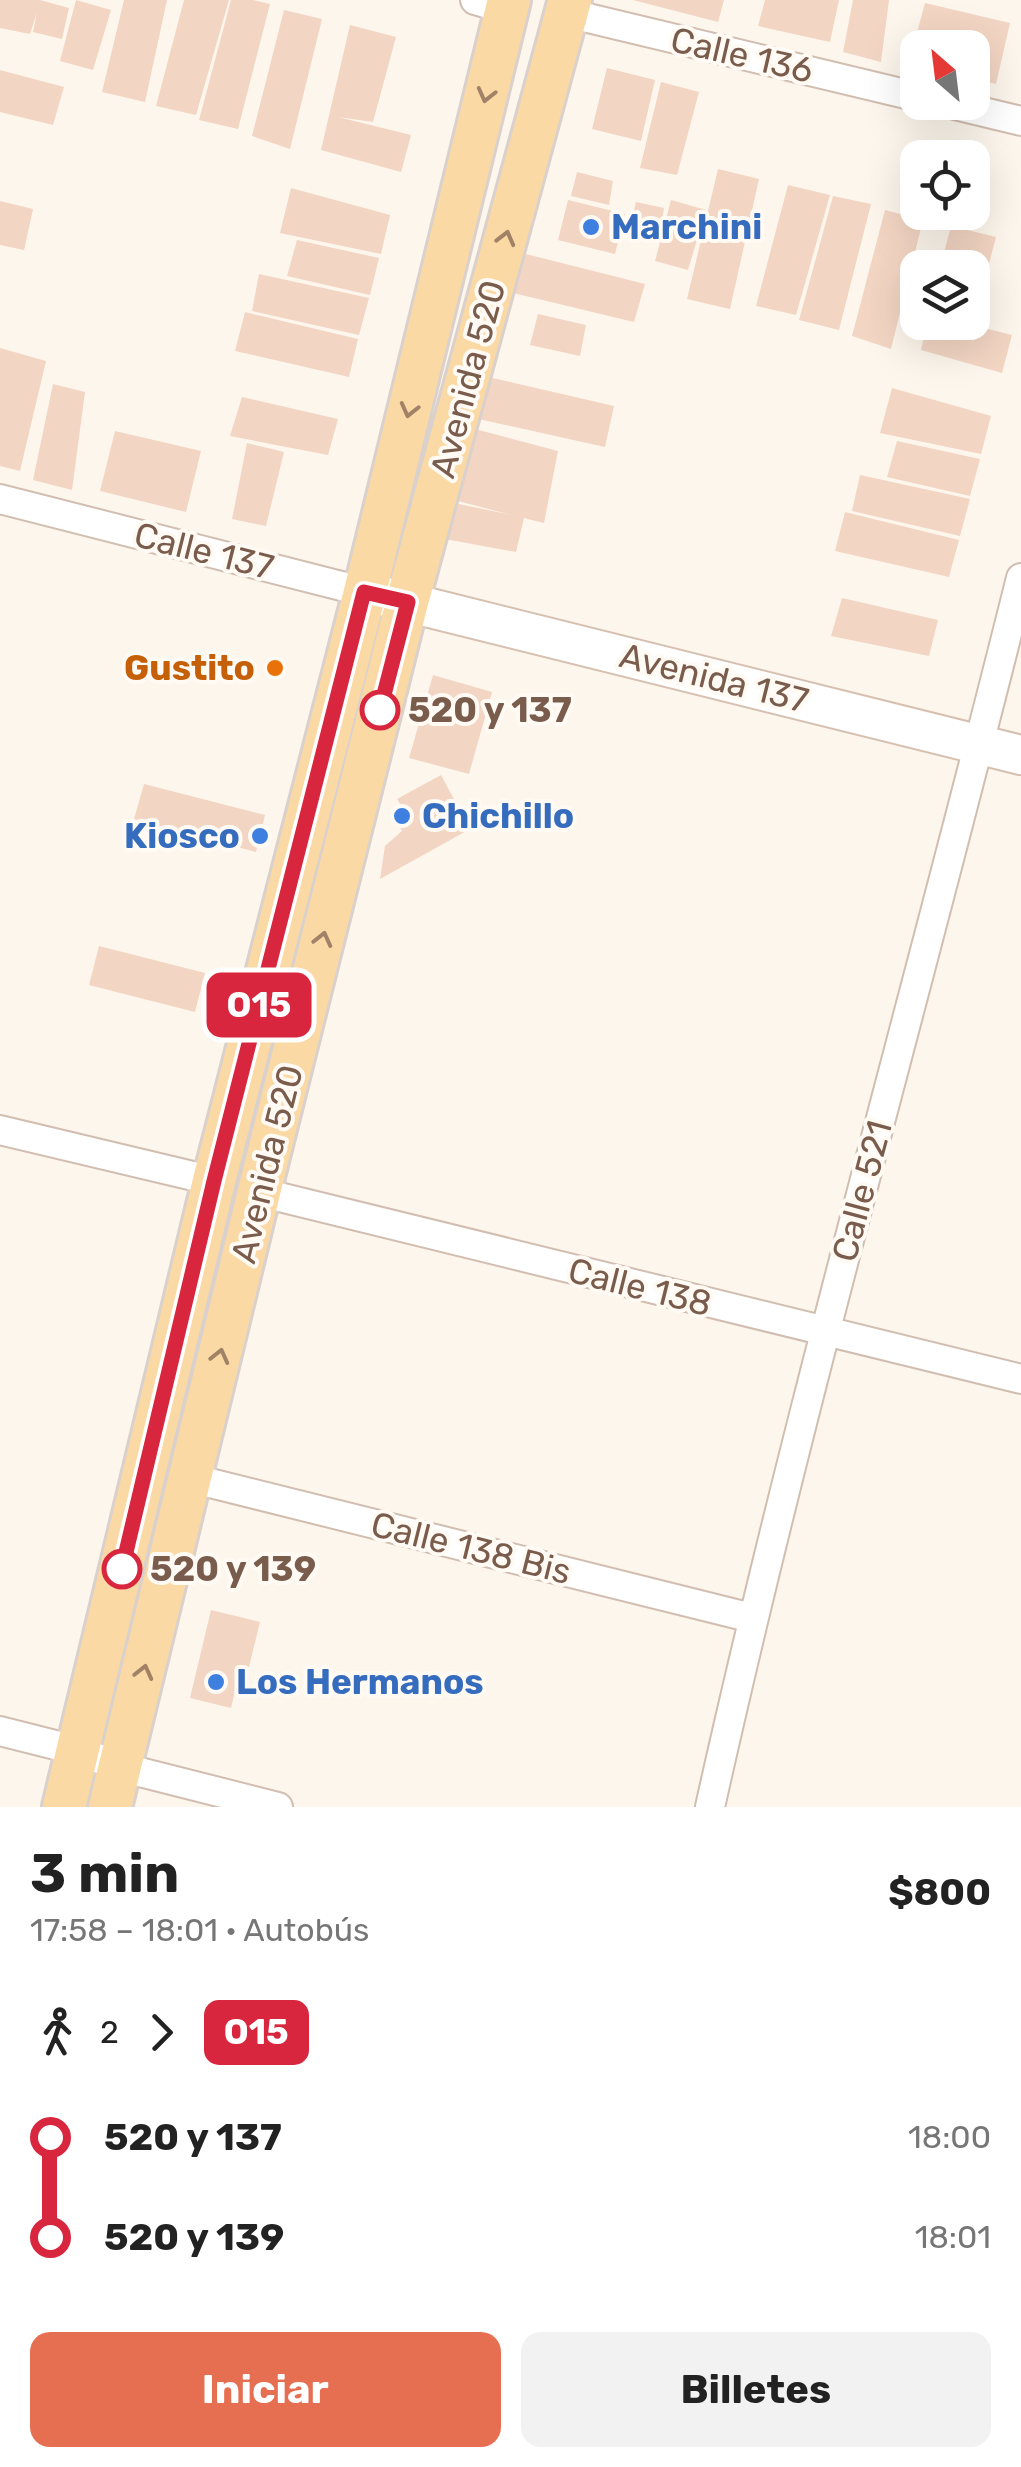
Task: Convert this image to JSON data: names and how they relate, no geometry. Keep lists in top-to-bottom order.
{
  "streets": {
    "main road": ["Avenida 520"],
    "street": [
      "Calle 136",
      "Calle 137",
      "Avenida 137",
      "Calle 521",
      "Calle 138",
      "Calle 138 Bis"
    ]
  },
  "crossings": [
    ["Calle 136", "Avenida 520"],
    ["Avenida 520", "Calle 137"],
    ["Avenida 520", "Avenida 137"],
    ["Avenida 520", "Calle 138"],
    ["Avenida 520", "Calle 138 Bis"],
    ["Calle 137", "Avenida 137"],
    ["Avenida 137", "Calle 521"],
    ["Calle 521", "Calle 138"],
    ["Calle 521", "Calle 138 Bis"]
  ],
  "places": [
    "Marchini",
    "Gustito",
    "520 y 137",
    "Chichillo",
    "Kiosco",
    "520 y 139",
    "Los Hermanos"
  ],
  "lines": ["bus line O15"],
  "north": "top left",
  "page": {
    "on_map": "O15",
    "heading": ["3 min", "17:58 – 18:01 · Autobús", "$800"],
    "legs": ["2", "O15"],
    "list": [
      {
        "name": "520 y 137",
        "value": "18:00"
      },
      {
        "name": "520 y 139",
        "value": "18:01"
      }
    ],
    "buttons": ["Iniciar", "Billetes"]
  }
}
